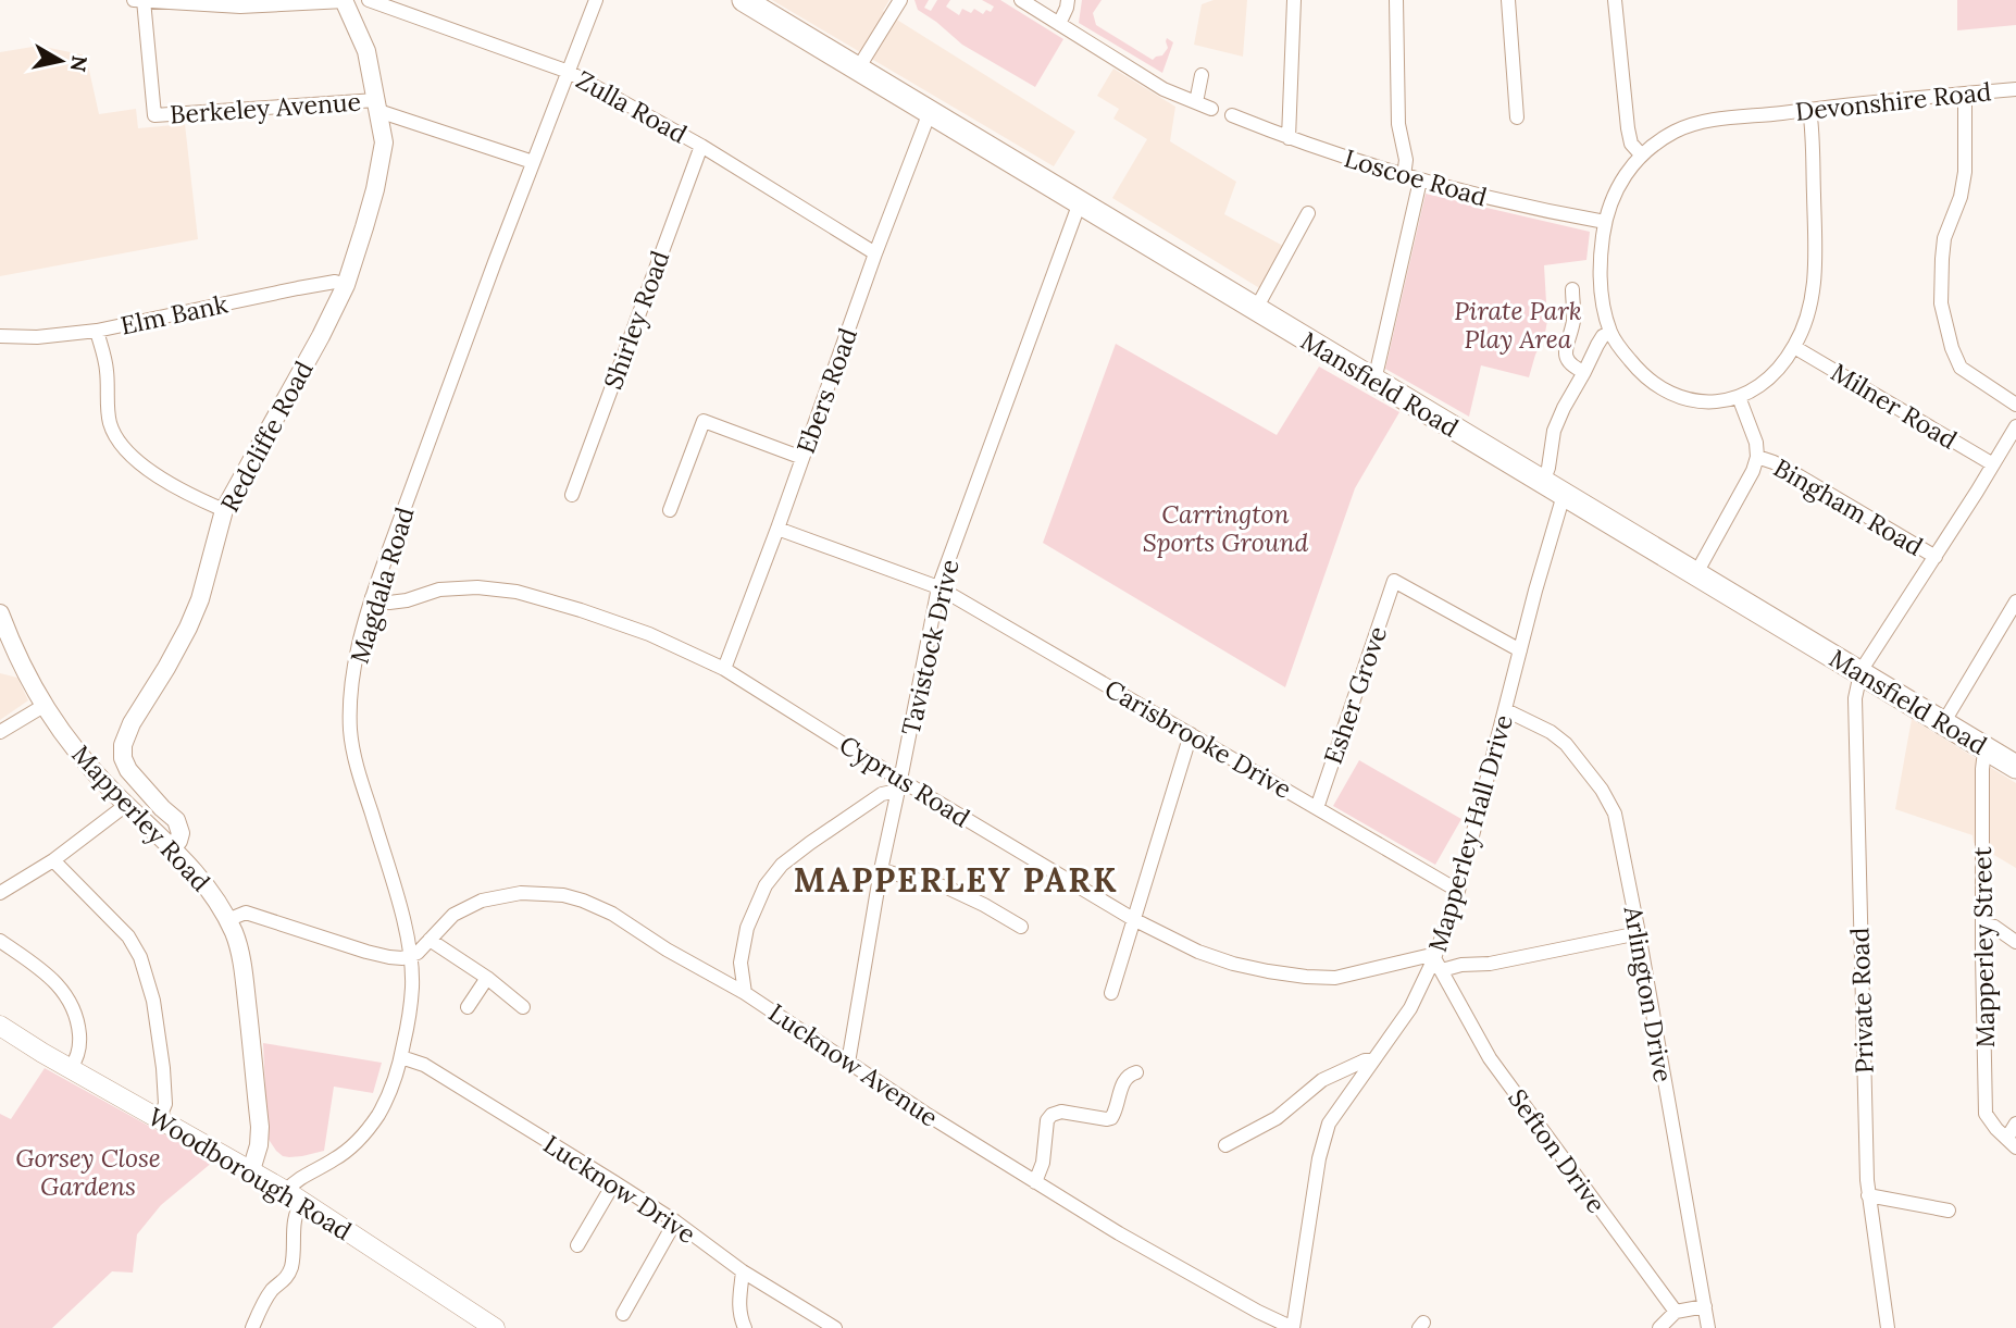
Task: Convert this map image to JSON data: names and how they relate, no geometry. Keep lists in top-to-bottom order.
{
  "streets": {
    "highway": ["Mansfield Road"],
    "main road": ["Woodborough Road"],
    "street": [
      "Devonshire Road",
      "Zulla Road",
      "Berkeley Avenue",
      "Loscoe Road",
      "Elm Bank",
      "Shirley Road",
      "Ebers Road",
      "Milner Road",
      "Redcliffe Road",
      "Bingham Road",
      "Magdala Road",
      "Tavistock Drive",
      "Esher Grove",
      "Carisbrooke Drive",
      "Cyprus Road",
      "Mapperley Road",
      "Mapperley Hall Drive",
      "Mapperley Street",
      "Arlington Drive",
      "Private Road",
      "Lucknow Avenue",
      "Sefton Drive",
      "Lucknow Drive"
    ]
  },
  "crossings": [
    ["Devonshire Road", "Loscoe Road"],
    ["Devonshire Road", "Milner Road"],
    ["Zulla Road", "Shirley Road"],
    ["Zulla Road", "Ebers Road"],
    ["Zulla Road", "Magdala Road"],
    ["Berkeley Avenue", "Redcliffe Road"],
    ["Loscoe Road", "Milner Road"],
    ["Elm Bank", "Redcliffe Road"],
    ["Mansfield Road", "Ebers Road"],
    ["Mansfield Road", "Bingham Road"],
    ["Mansfield Road", "Tavistock Drive"],
    ["Mansfield Road", "Mapperley Hall Drive"],
    ["Mansfield Road", "Mapperley Street"],
    ["Mansfield Road", "Private Road"],
    ["Ebers Road", "Carisbrooke Drive"],
    ["Ebers Road", "Cyprus Road"],
    ["Redcliffe Road", "Mapperley Road"],
    ["Magdala Road", "Cyprus Road"],
    ["Magdala Road", "Lucknow Avenue"],
    ["Magdala Road", "Woodborough Road"],
    ["Magdala Road", "Lucknow Drive"],
    ["Tavistock Drive", "Carisbrooke Drive"],
    ["Tavistock Drive", "Cyprus Road"],
    ["Tavistock Drive", "Lucknow Avenue"],
    ["Esher Grove", "Carisbrooke Drive"],
    ["Esher Grove", "Mapperley Hall Drive"],
    ["Carisbrooke Drive", "Mapperley Hall Drive"],
    ["Cyprus Road", "Mapperley Hall Drive"],
    ["Cyprus Road", "Arlington Drive"],
    ["Cyprus Road", "Sefton Drive"],
    ["Mapperley Road", "Woodborough Road"],
    ["Mapperley Hall Drive", "Arlington Drive"],
    ["Mapperley Hall Drive", "Lucknow Avenue"],
    ["Mapperley Hall Drive", "Sefton Drive"]
  ],
  "districts": ["MAPPERLEY PARK"],
  "parks": ["Pirate Park Play Area", "Carrington Sports Ground", "Gorsey Close Gardens"],
  "north": "right"
}
